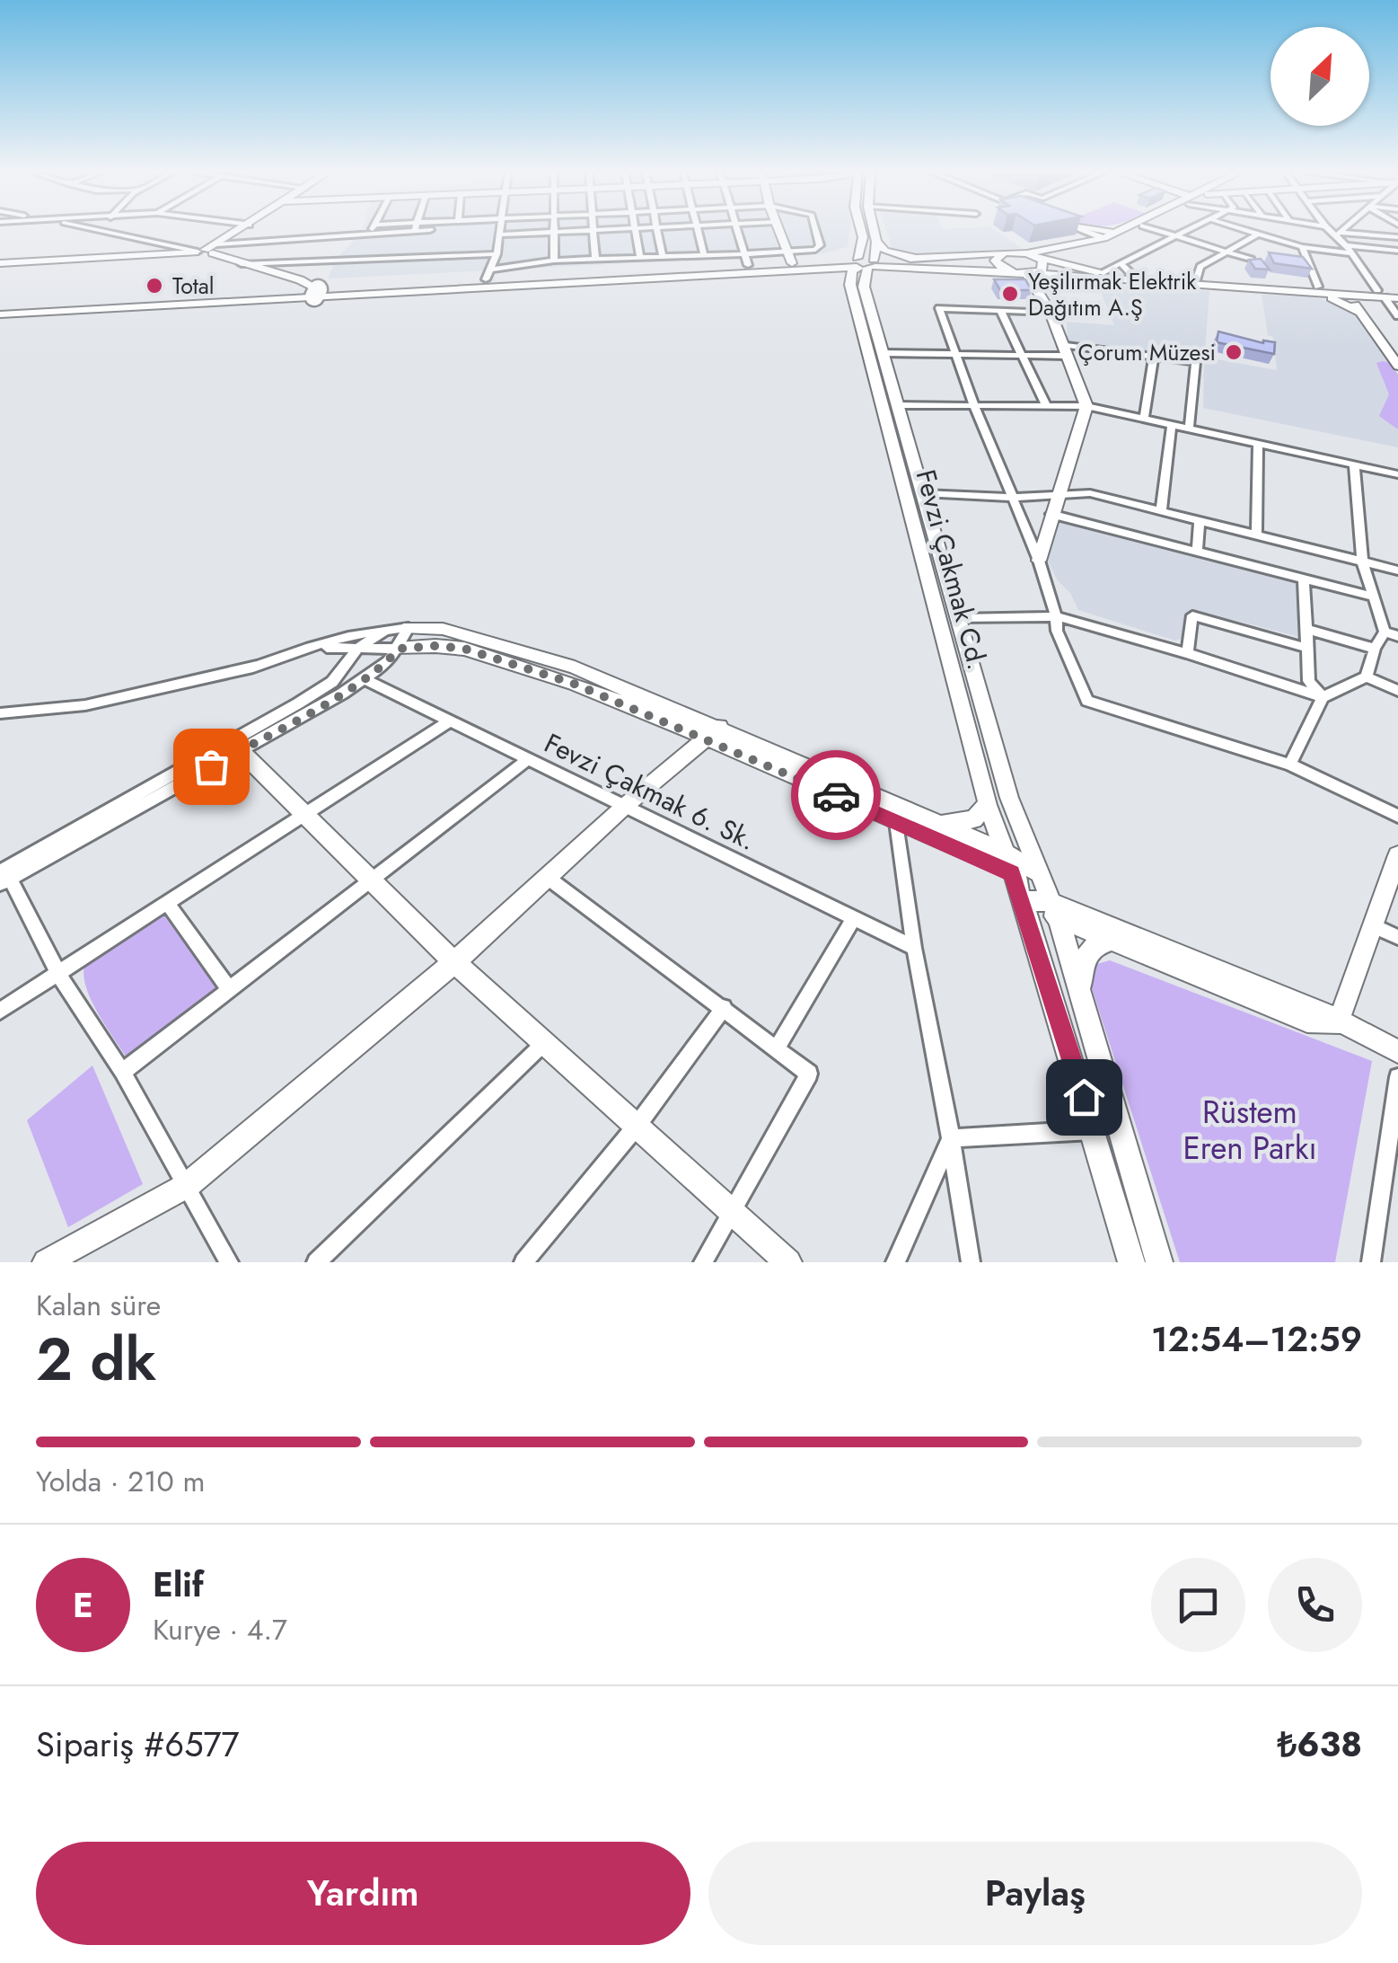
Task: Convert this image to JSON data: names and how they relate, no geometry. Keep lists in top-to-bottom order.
{
  "streets": {
    "street": ["Fevzi Çakmak Cd.", "Fevzi Çakmak 6. Sk."]
  },
  "parks": ["Rüstem Eren Parkı"],
  "places": ["Total", "Yeşilırmak Elektrik Dağıtım A.Ş", "Çorum Müzesi"],
  "north": "top right",
  "page": {
    "heading": ["2 dk", "Kalan süre", "12:54–12:59"],
    "panel": [
      "Elif",
      "Kurye · 4.7",
      "Sipariş #6577",
      "₺638"
    ],
    "bar": "Yolda · 210 m",
    "round": "E",
    "buttons": ["Yardım", "Paylaş"]
  }
}
